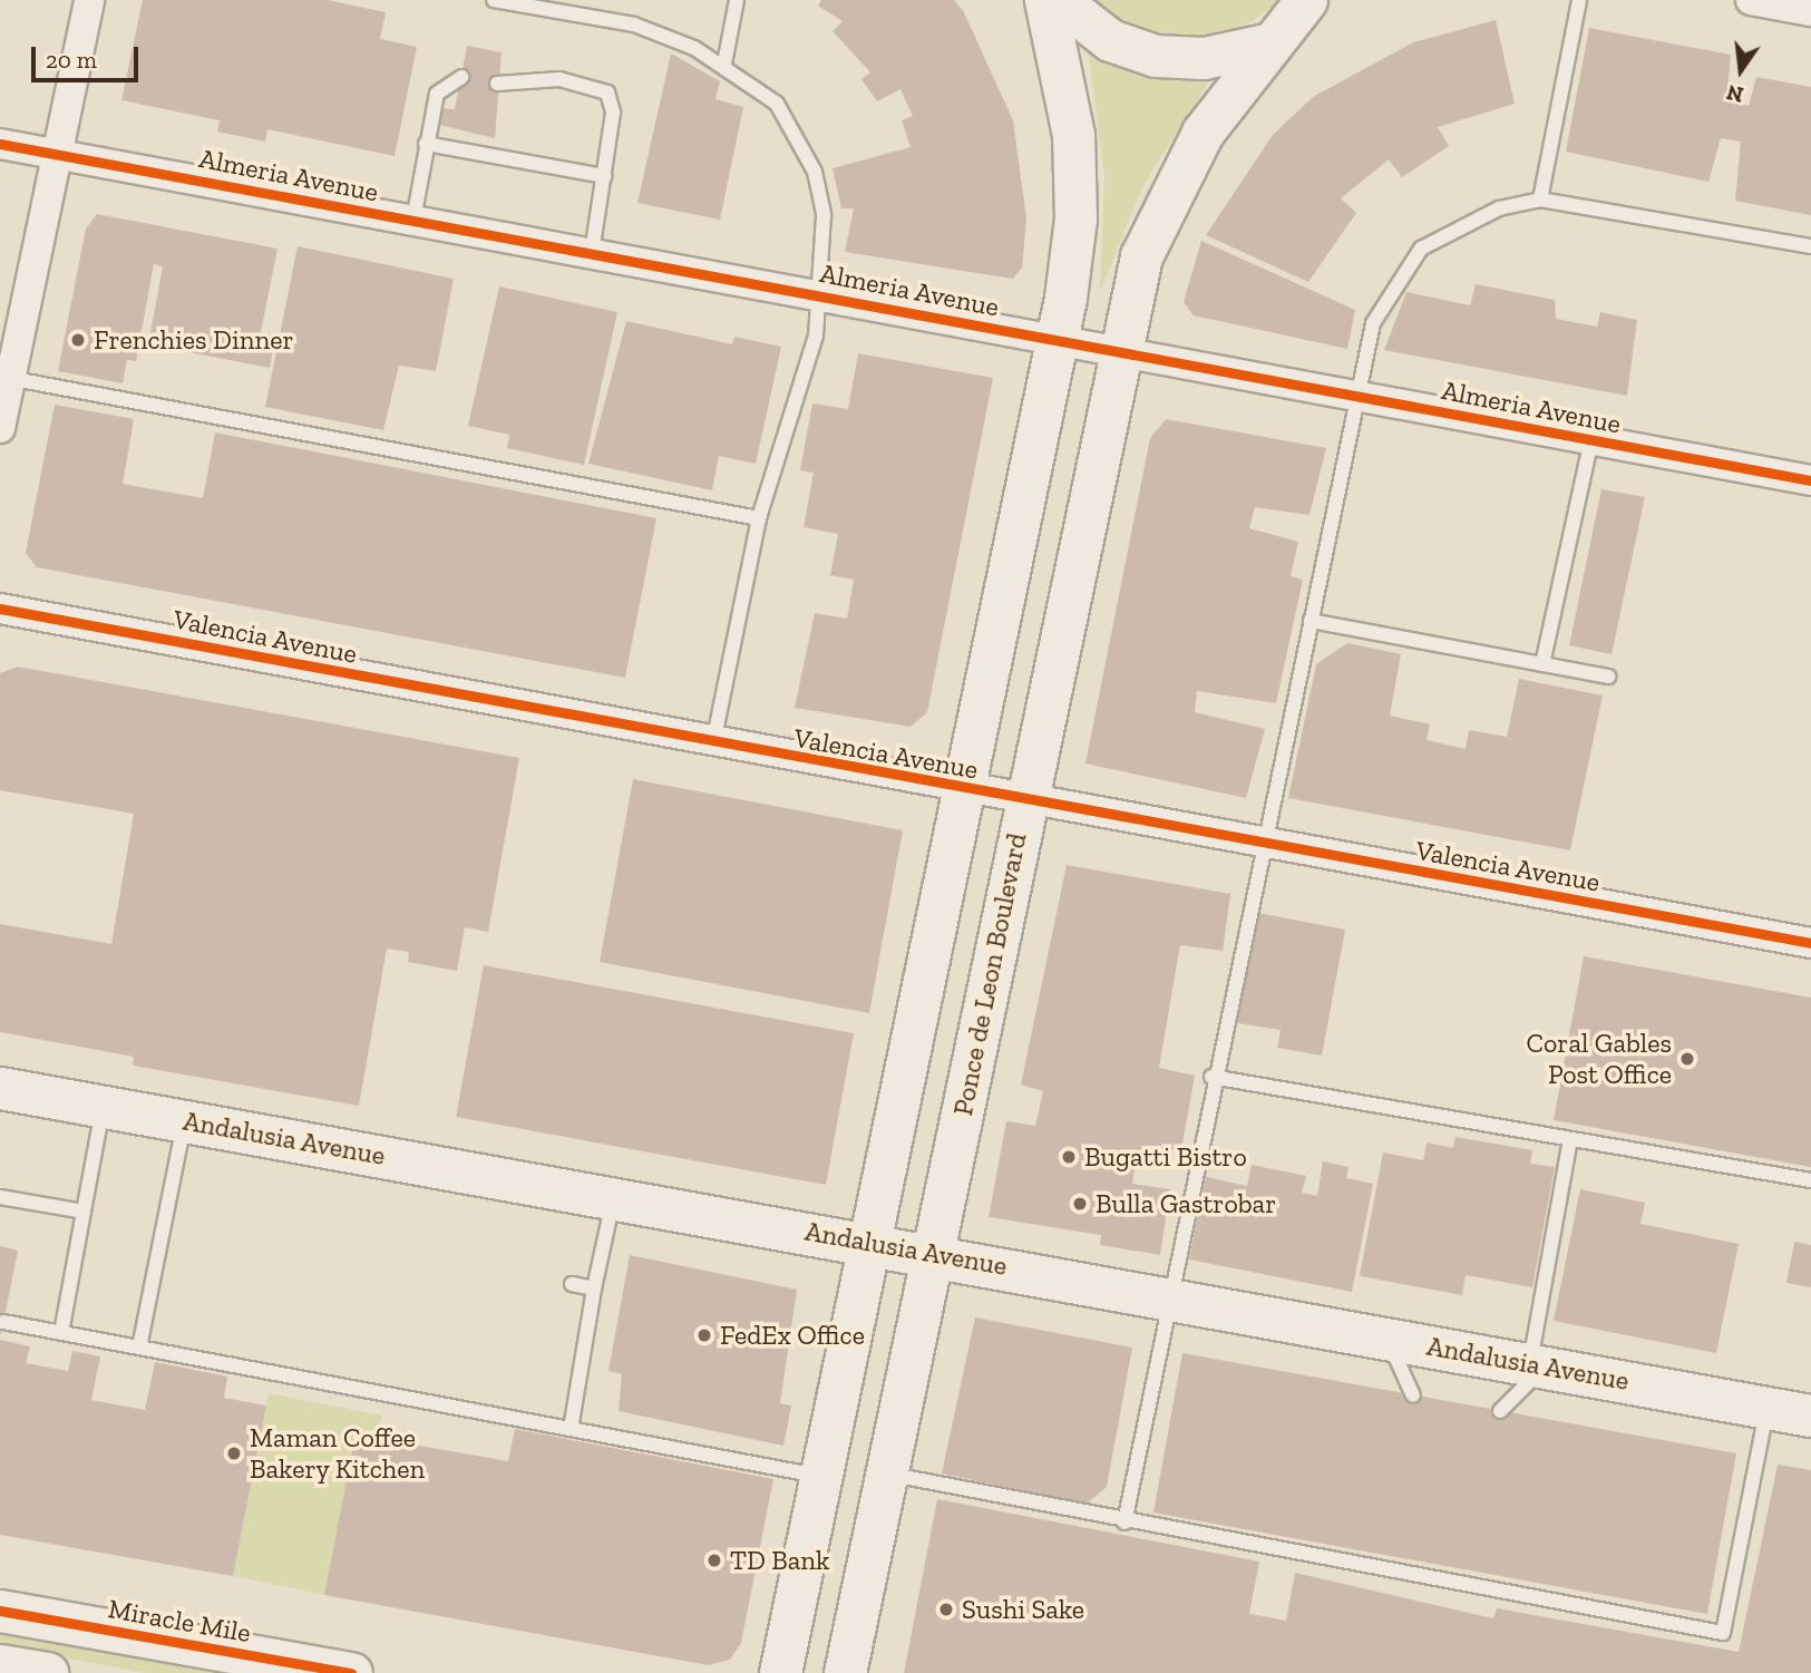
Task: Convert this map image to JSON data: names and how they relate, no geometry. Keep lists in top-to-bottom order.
{
  "streets": {
    "street": [
      "Almeria Avenue",
      "Valencia Avenue",
      "Ponce de Leon Boulevard",
      "Andalusia Avenue",
      "Miracle Mile"
    ]
  },
  "crossings": [
    ["Almeria Avenue", "Ponce de Leon Boulevard"],
    ["Valencia Avenue", "Ponce de Leon Boulevard"],
    ["Ponce de Leon Boulevard", "Andalusia Avenue"]
  ],
  "places": [
    "Frenchies Dinner",
    "Coral Gables Post Office",
    "Bugatti Bistro",
    "Bulla Gastrobar",
    "FedEx Office",
    "Maman Coffee Bakery Kitchen",
    "TD Bank",
    "Sushi Sake"
  ],
  "scale_bar": "20 m",
  "north": "bottom"
}
